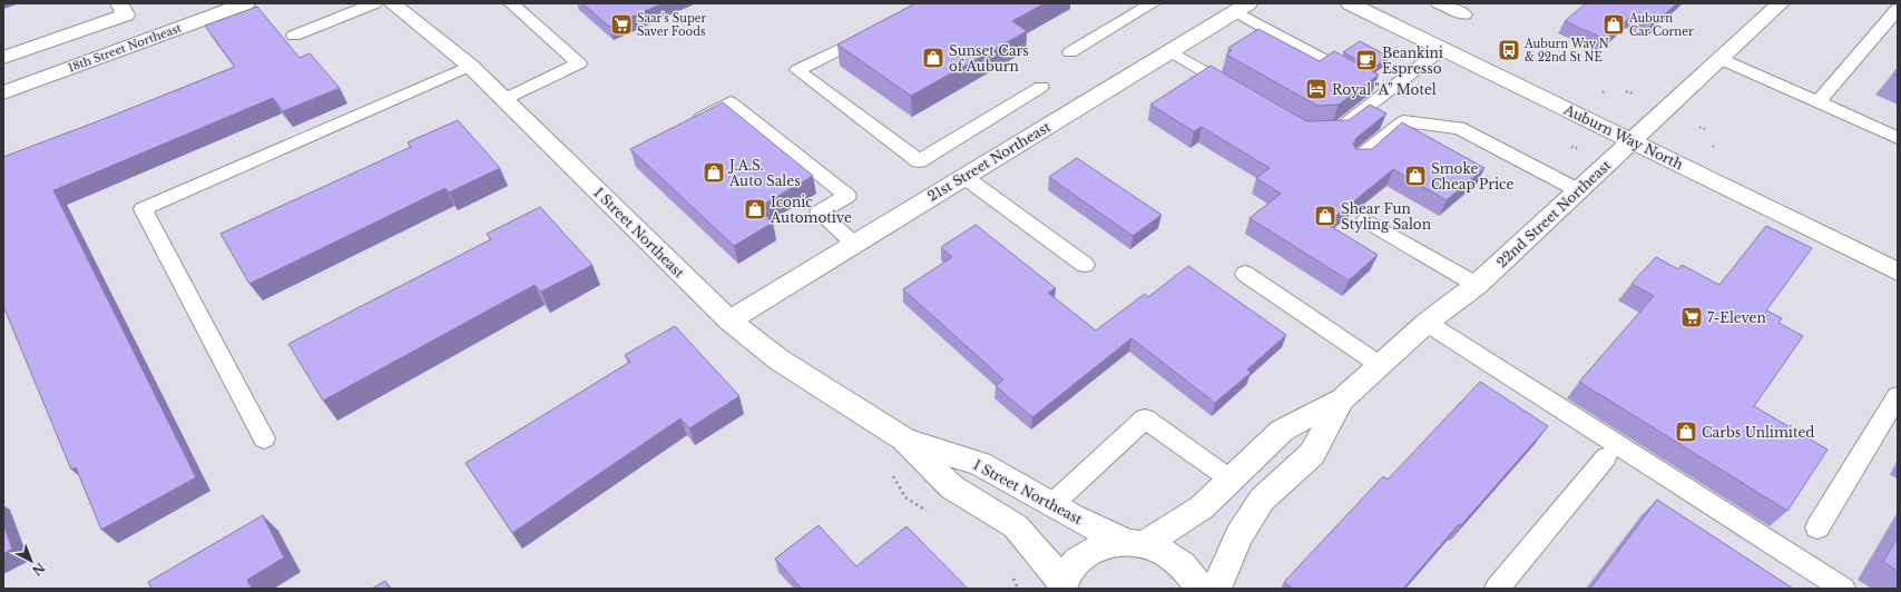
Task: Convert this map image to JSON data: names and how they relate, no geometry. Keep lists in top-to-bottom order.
{
  "streets": {
    "street": [
      "18th Street Northeast",
      "Auburn Way North",
      "21st Street Northeast",
      "22nd Street Northeast",
      "I Street Northeast"
    ]
  },
  "crossings": [
    ["Auburn Way North", "22nd Street Northeast"],
    ["21st Street Northeast", "I Street Northeast"],
    ["22nd Street Northeast", "I Street Northeast"]
  ],
  "places": {
    "supermarket": ["Saar's Super Saver Foods", "7-Eleven"],
    "shop": [
      "Auburn Car Corner",
      "Sunset Cars of Auburn",
      "J.A.S. Auto Sales",
      "Smoke Cheap Price",
      "Iconic Automotive",
      "Shear Fun Styling Salon",
      "Carbs Unlimited"
    ],
    "bus stop": ["Auburn Way N & 22nd St NE"],
    "cafe": ["Beankini Espresso"],
    "hotel": ["Royal \"A\" Motel"]
  },
  "north": "bottom right"
}
